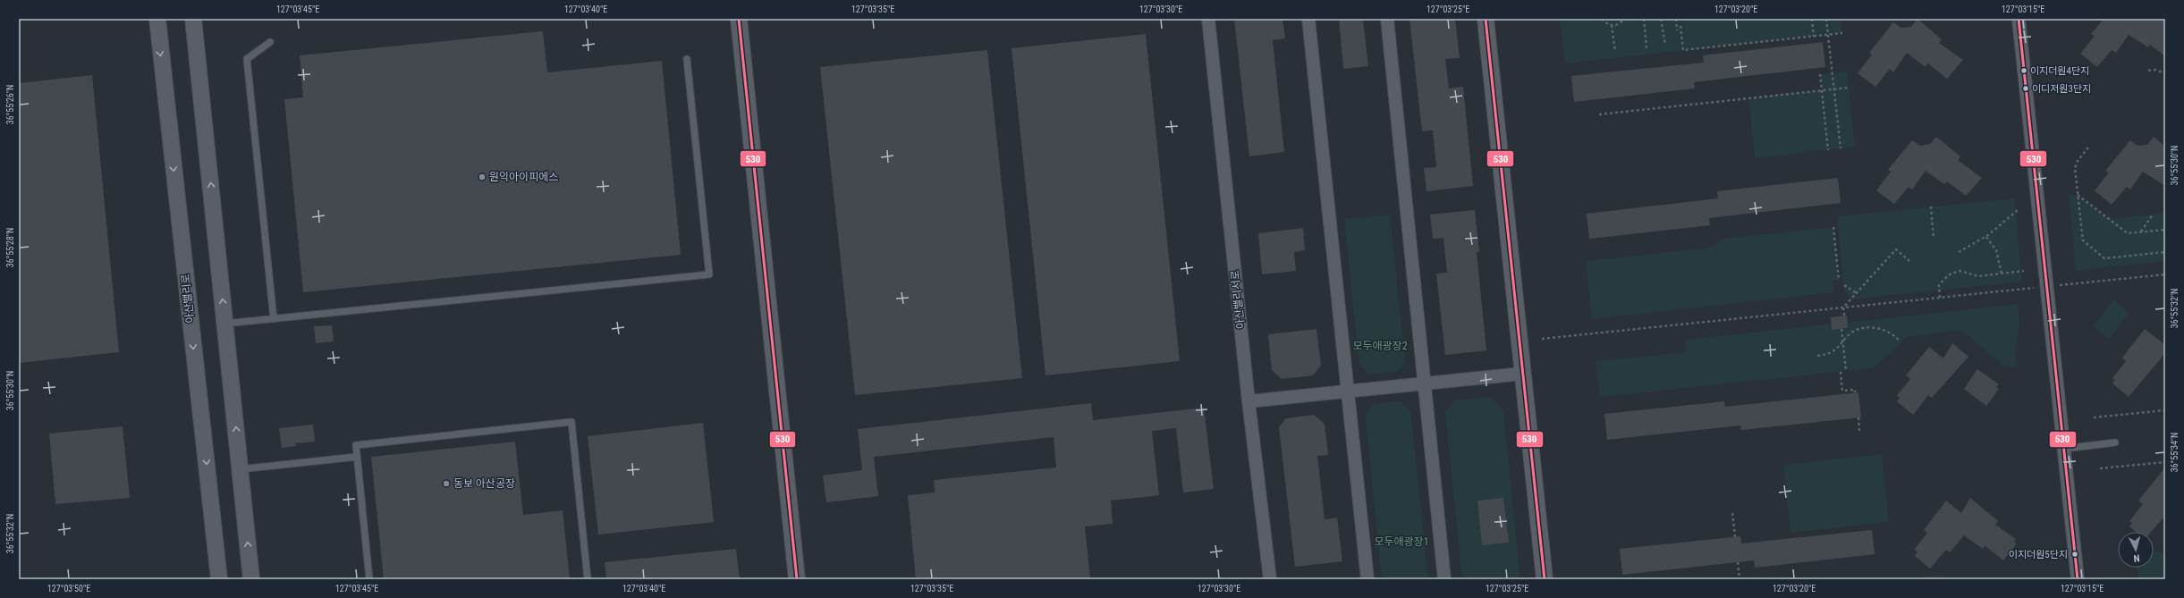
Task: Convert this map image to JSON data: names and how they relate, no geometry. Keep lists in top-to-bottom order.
{
  "streets": {
    "street": ["아산밸리로", "아산밸리서로"]
  },
  "parks": ["모두애광장2", "모두애광장1"],
  "places": [
    "이지더원4단지",
    "이디저원3단지",
    "원익아이피에스",
    "동보 아산공장",
    "이지더원5단지"
  ],
  "lines": ["transit line 530"],
  "north": "bottom",
  "coordinates": [
    "127°03'45\"E",
    "127°03'40\"E",
    "127°03'35\"E",
    "127°03'30\"E",
    "127°03'25\"E",
    "127°03'20\"E",
    "127°03'15\"E",
    "36°55'26\"N",
    "36°55'30\"N",
    "36°55'28\"N",
    "36°55'32\"N",
    "36°55'34\"N",
    "127°03'50\"E"
  ]
}
